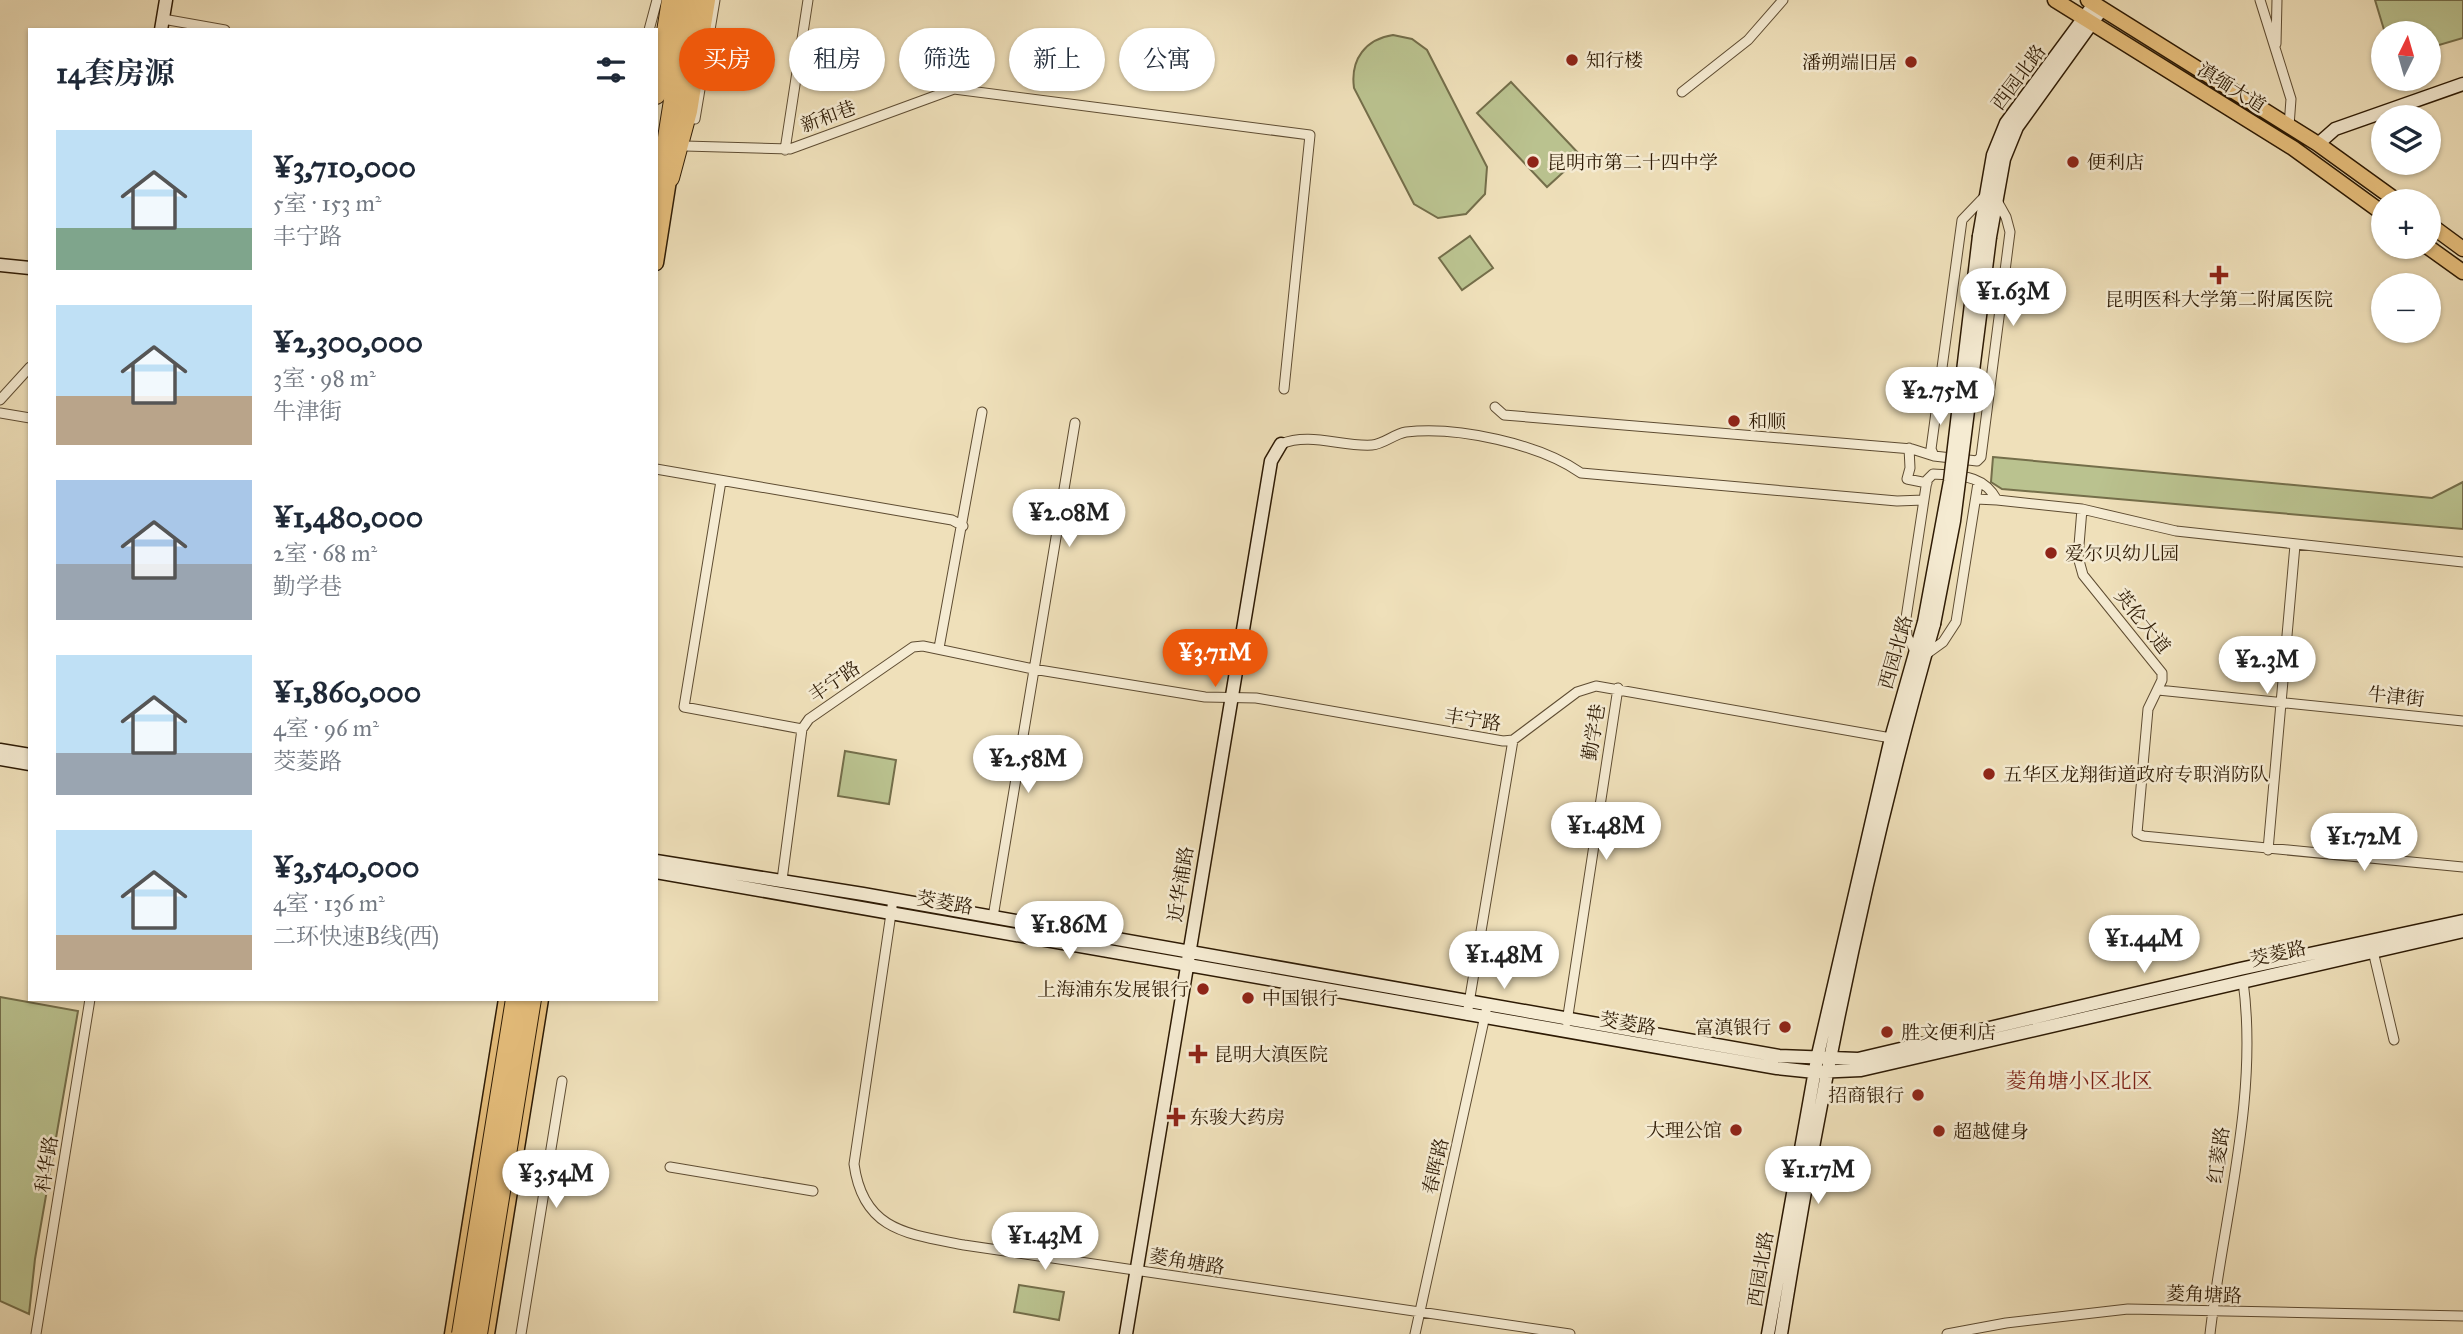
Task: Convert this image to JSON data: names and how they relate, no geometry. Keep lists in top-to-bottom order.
{
  "streets": {
    "main road": ["滇缅大道"],
    "street": [
      "西园北路",
      "新和巷",
      "英伦大道",
      "丰宁路",
      "牛津街",
      "勤学巷",
      "近华浦路",
      "茭菱路",
      "红菱路",
      "科华路",
      "春晖路",
      "菱角塘路"
    ]
  },
  "crossings": [
    ["西园北路", "滇缅大道"],
    ["西园北路", "丰宁路"],
    ["西园北路", "茭菱路"],
    ["英伦大道", "牛津街"],
    ["丰宁路", "勤学巷"],
    ["丰宁路", "近华浦路"],
    ["丰宁路", "茭菱路"],
    ["勤学巷", "茭菱路"],
    ["近华浦路", "茭菱路"],
    ["近华浦路", "菱角塘路"],
    ["茭菱路", "红菱路"],
    ["茭菱路", "春晖路"],
    ["茭菱路", "菱角塘路"],
    ["红菱路", "菱角塘路"],
    ["春晖路", "菱角塘路"]
  ],
  "districts": ["菱角塘小区北区"],
  "places": {
    "other": [
      "知行楼",
      "潘朔端旧居",
      "昆明市第二十四中学",
      "便利店",
      "和顺",
      "爱尔贝幼儿园",
      "五华区龙翔街道政府专职消防队",
      "上海浦东发展银行",
      "中国银行",
      "富滇银行",
      "胜文便利店",
      "招商银行",
      "大理公馆",
      "超越健身"
    ],
    "health": ["昆明医科大学第二附属医院", "昆明大滇医院", "东骏大药房"]
  },
  "north": "top",
  "page": {
    "map_buttons": ["+", "−"],
    "chip": [
      "买房",
      "租房",
      "筛选",
      "新上",
      "公寓"
    ],
    "heading": "14套房源",
    "list": [
      {
        "name": "¥3,710,000",
        "note": "5室 · 153 m² · 丰宁路"
      },
      {
        "name": "¥2,300,000",
        "note": "3室 · 98 m² · 牛津街"
      },
      {
        "name": "¥1,480,000",
        "note": "2室 · 68 m² · 勤学巷"
      },
      {
        "name": "¥1,860,000",
        "note": "4室 · 96 m² · 茭菱路"
      },
      {
        "name": "¥3,540,000",
        "note": "4室 · 136 m² · 二环快速B线(西)"
      }
    ],
    "price": [
      "¥1.63M",
      "¥2.75M",
      "¥2.08M",
      "¥3.71M",
      "¥2.3M",
      "¥2.58M",
      "¥1.48M",
      "¥1.72M",
      "¥1.86M",
      "¥1.44M",
      "¥1.48M",
      "¥1.17M",
      "¥3.54M",
      "¥1.43M"
    ]
  }
}
